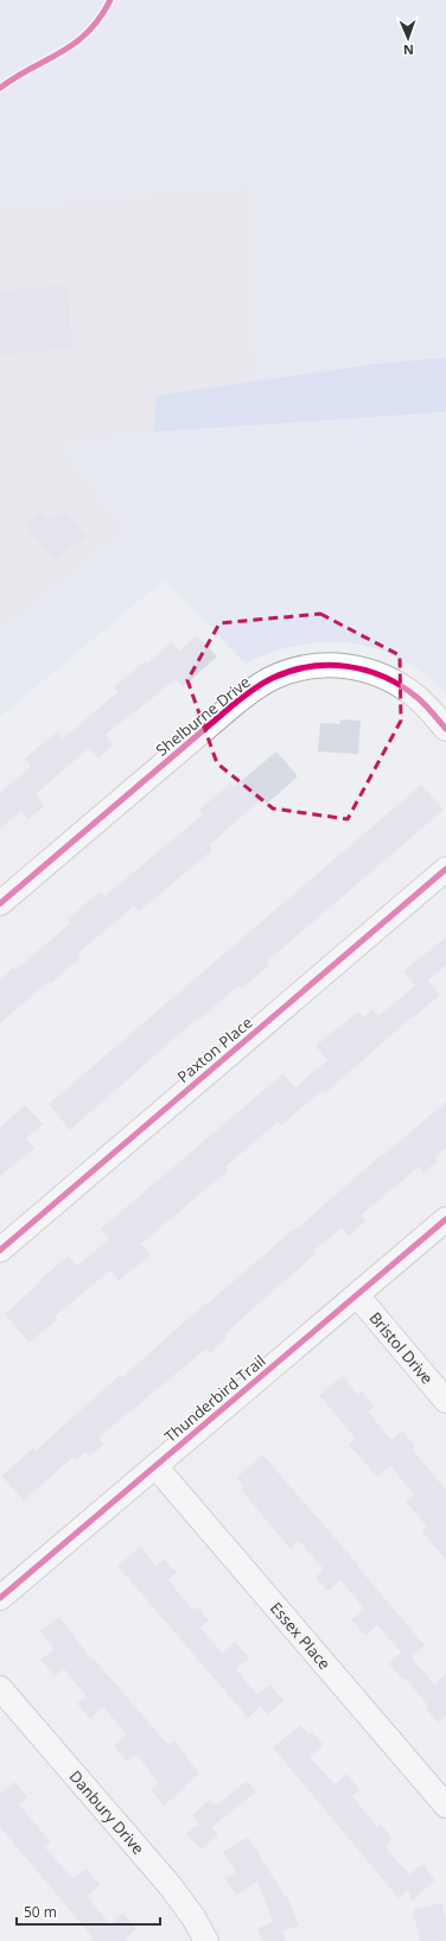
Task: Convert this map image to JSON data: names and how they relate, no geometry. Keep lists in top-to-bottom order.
{
  "streets": {
    "street": [
      "Shelburne Drive",
      "Paxton Place",
      "Bristol Drive",
      "Thunderbird Trail",
      "Essex Place",
      "Danbury Drive"
    ]
  },
  "crossings": [
    ["Bristol Drive", "Thunderbird Trail"],
    ["Thunderbird Trail", "Essex Place"]
  ],
  "scale_bar": "50 m",
  "north": "bottom"
}
